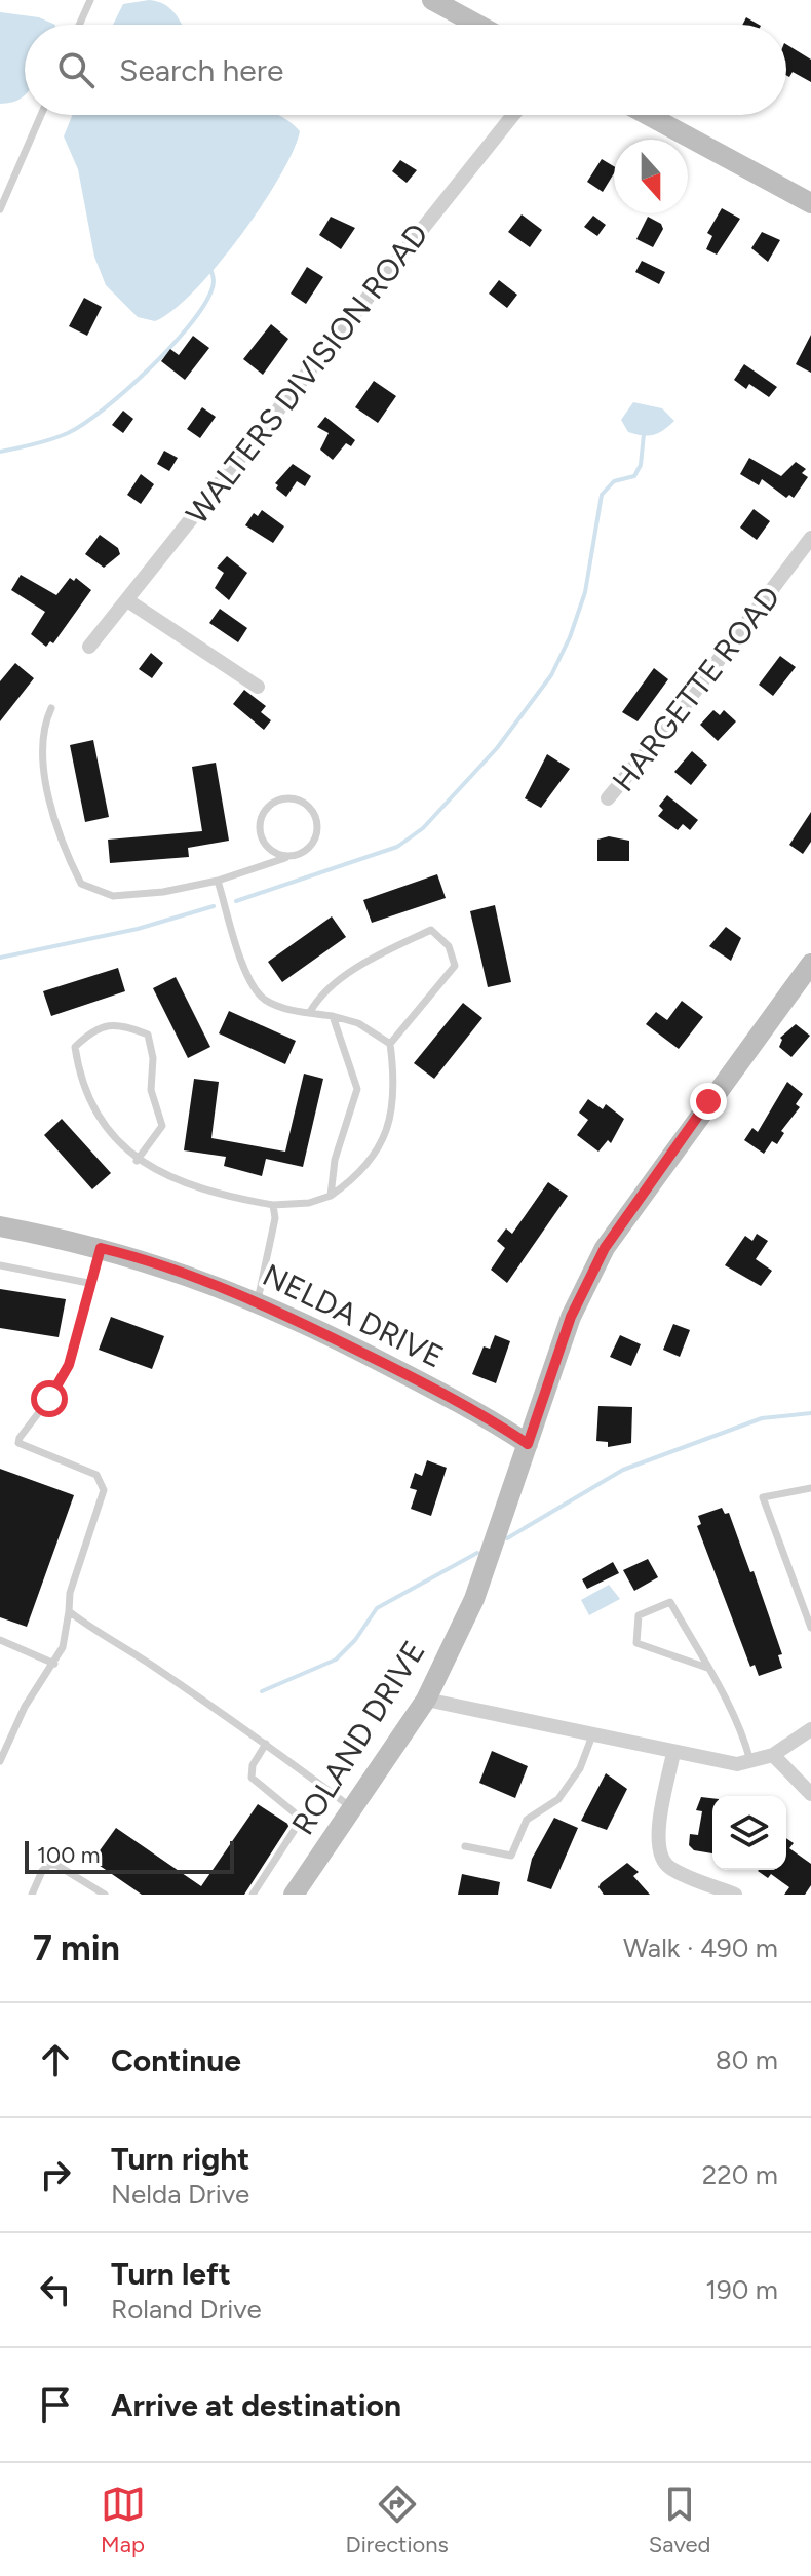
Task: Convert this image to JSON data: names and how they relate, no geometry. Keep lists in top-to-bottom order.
{
  "streets": {
    "street": [
      "WALTERS DIVISION ROAD",
      "HARGETTE ROAD",
      "NELDA DRIVE",
      "ROLAND DRIVE"
    ]
  },
  "crossings": [
    ["NELDA DRIVE", "ROLAND DRIVE"]
  ],
  "scale_bar": "100 m",
  "north": "bottom",
  "page": {
    "search": "Search here",
    "scale": "100 m",
    "heading": ["7 min", "Walk · 490 m"],
    "list": [
      ["Continue", "80 m"],
      ["Turn right", "Nelda Drive", "220 m"],
      ["Turn left", "Roland Drive", "190 m"],
      "Arrive at destination"
    ],
    "nav": ["Map", "Directions", "Saved"]
  }
}
